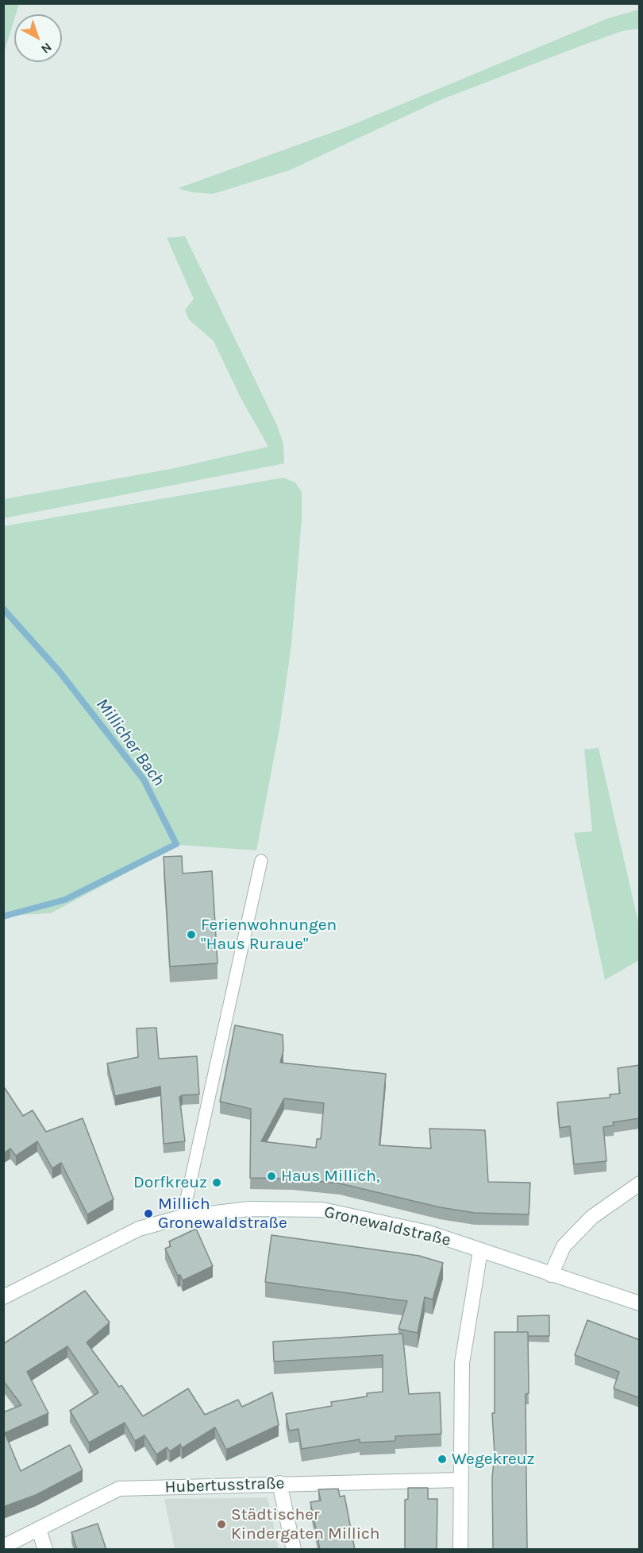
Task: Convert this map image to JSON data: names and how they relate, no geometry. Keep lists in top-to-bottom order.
{
  "streets": {
    "street": ["Gronewaldstraße", "Hubertusstraße"]
  },
  "water": ["Millicher Bach"],
  "places": [
    "Ferienwohnungen \"Haus Ruraue\"",
    "Haus Millich,",
    "Dorfkreuz",
    "Millich Gronewaldstraße",
    "Wegekreuz",
    "Städtischer Kindergaten Millich"
  ],
  "north": "bottom right"
}
